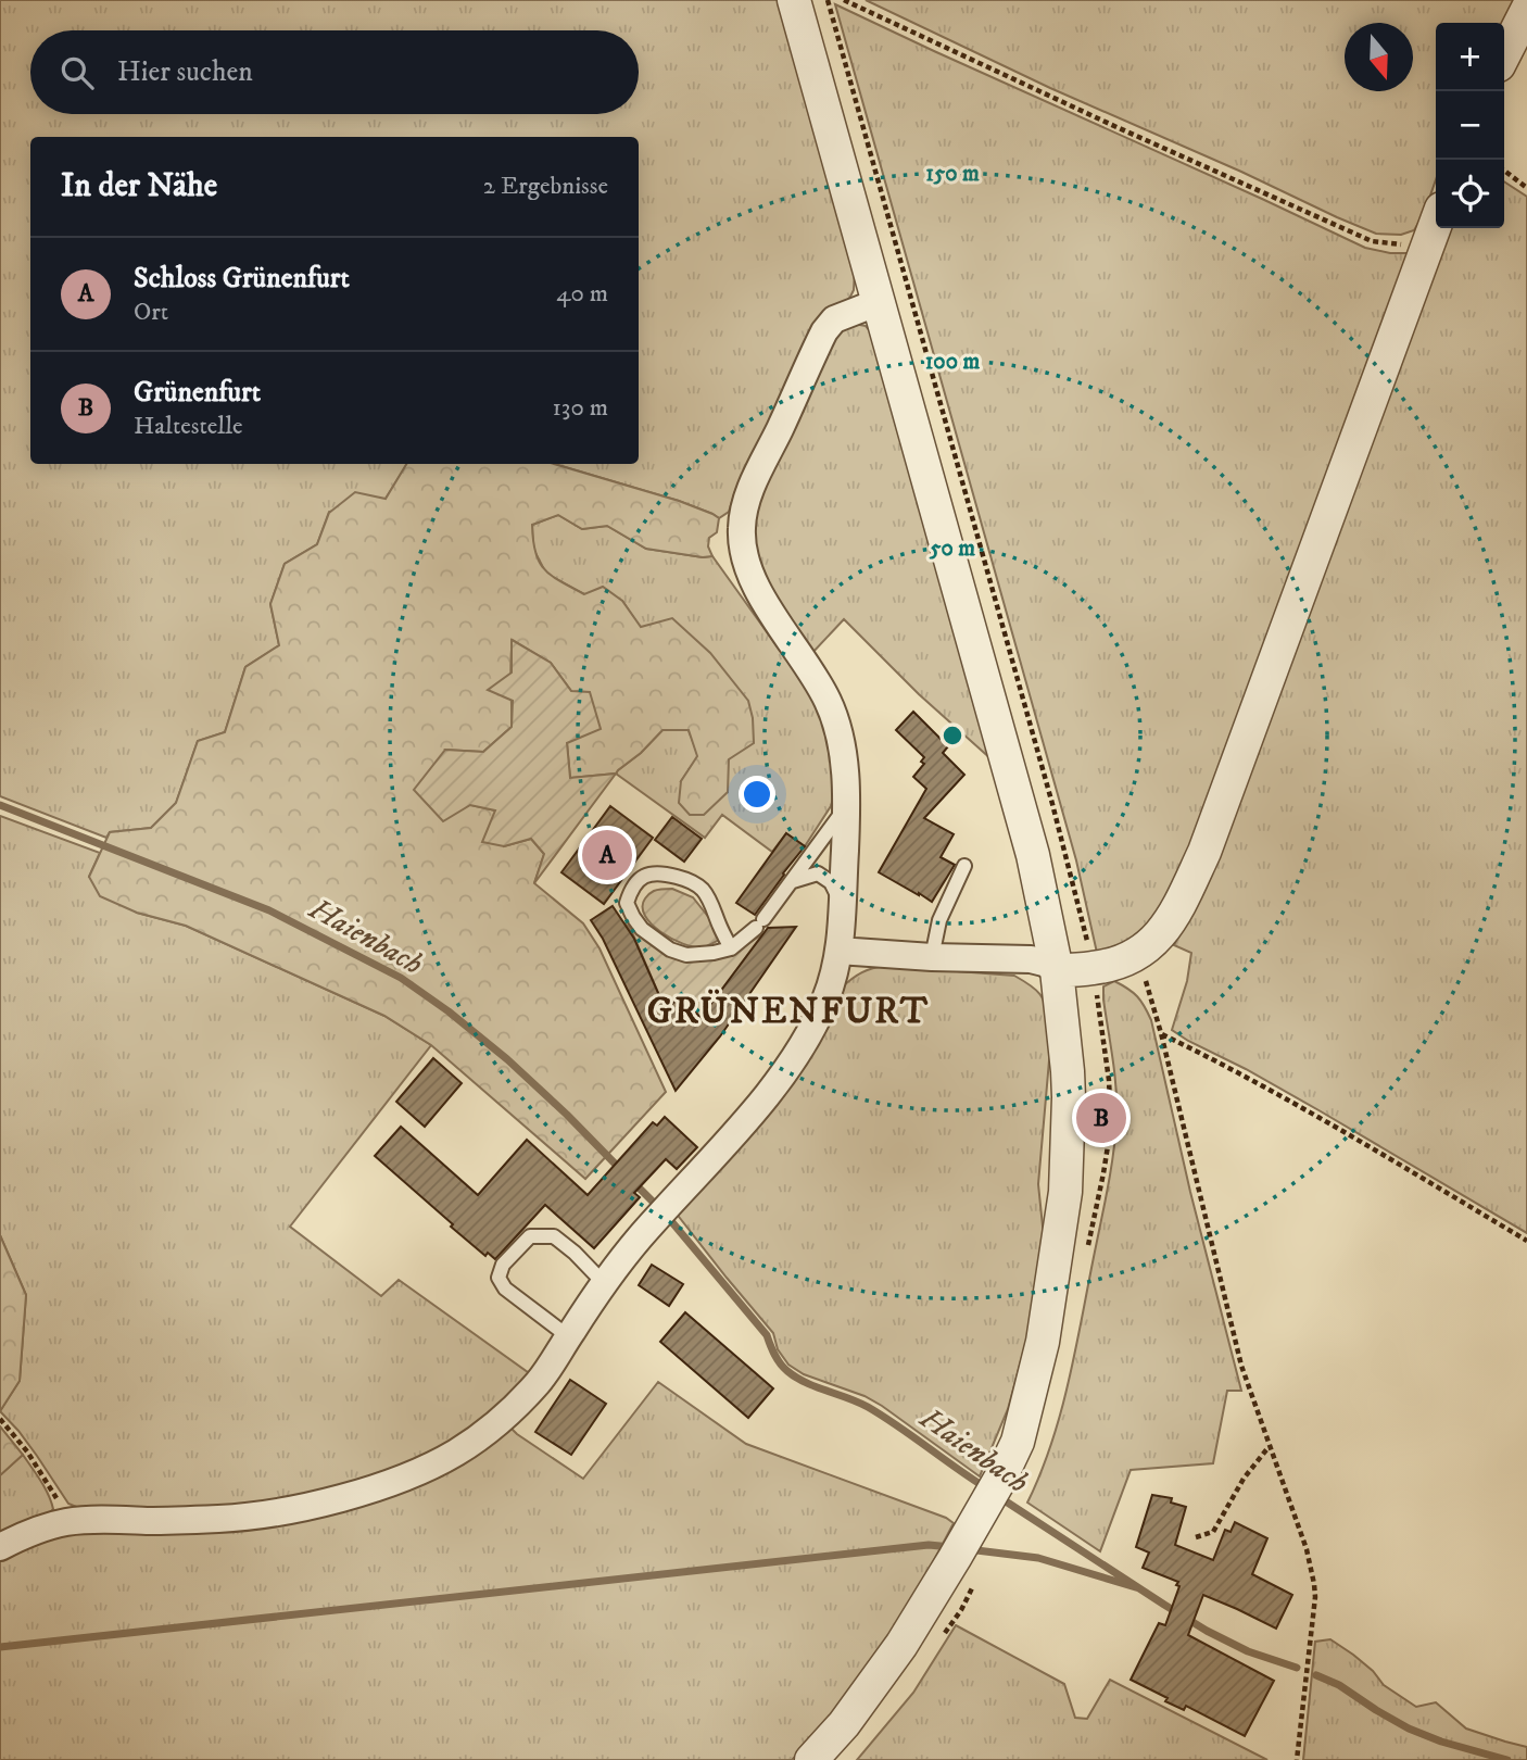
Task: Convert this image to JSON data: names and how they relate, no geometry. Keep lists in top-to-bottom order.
{
  "districts": ["GRÜNENFURT"],
  "water": ["Haienbach"],
  "north": "bottom",
  "page": {
    "map_buttons": ["+", "−"],
    "search": "Hier suchen",
    "heading": ["In der Nähe", "2 Ergebnisse"],
    "list": [
      {
        "mark": "A",
        "name": "Schloss Grünenfurt",
        "note": "Ort",
        "value": "40 m"
      },
      {
        "mark": "B",
        "name": "Grünenfurt",
        "note": "Haltestelle",
        "value": "130 m"
      }
    ],
    "pins": ["A", "B"]
  },
  "rings": ["150 m", "100 m", "50 m"]
}
